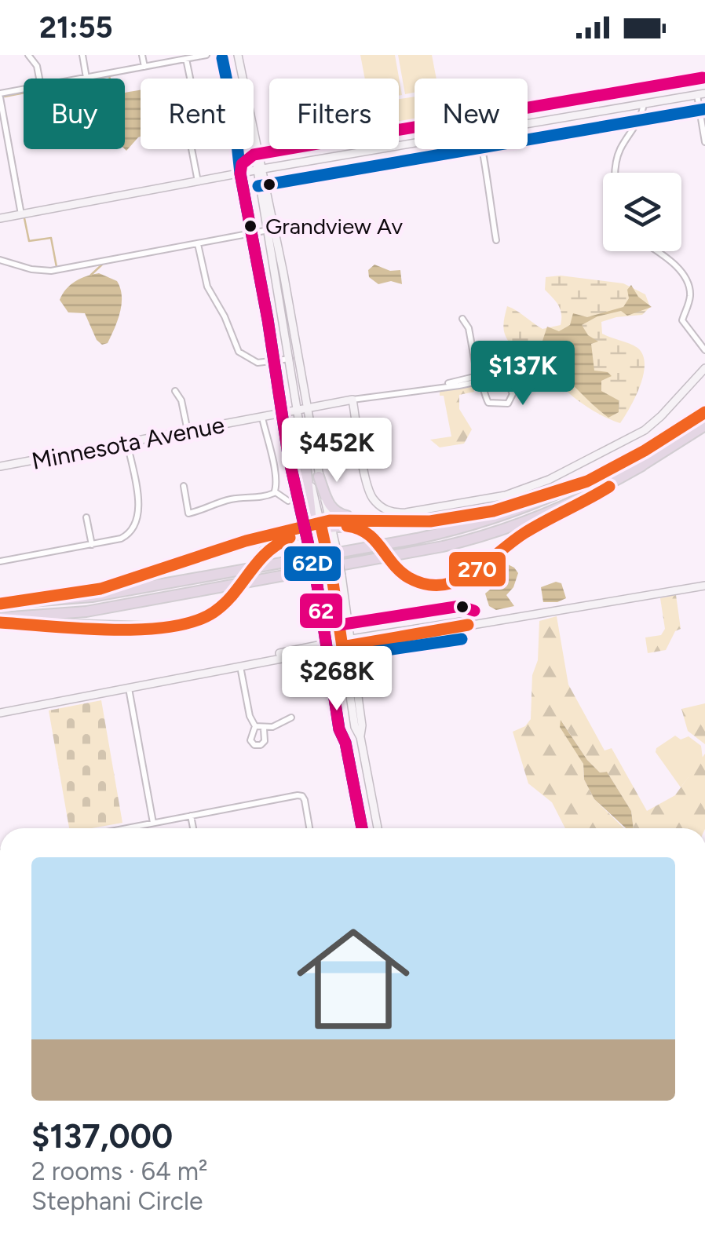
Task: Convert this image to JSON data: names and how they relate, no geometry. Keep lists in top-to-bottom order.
{
  "streets": {
    "street": ["Minnesota Avenue"]
  },
  "places": ["Grandview Av"],
  "lines": ["transit line 62D", "transit line 62", "transit line 270"],
  "page": {
    "status": "21:55",
    "chip": [
      "Buy",
      "Rent",
      "Filters",
      "New"
    ],
    "price": ["$137K", "$452K", "$268K"],
    "list": [
      {
        "name": "$137,000",
        "note": "2 rooms · 64 m² · Stephani Circle"
      }
    ]
  }
}
